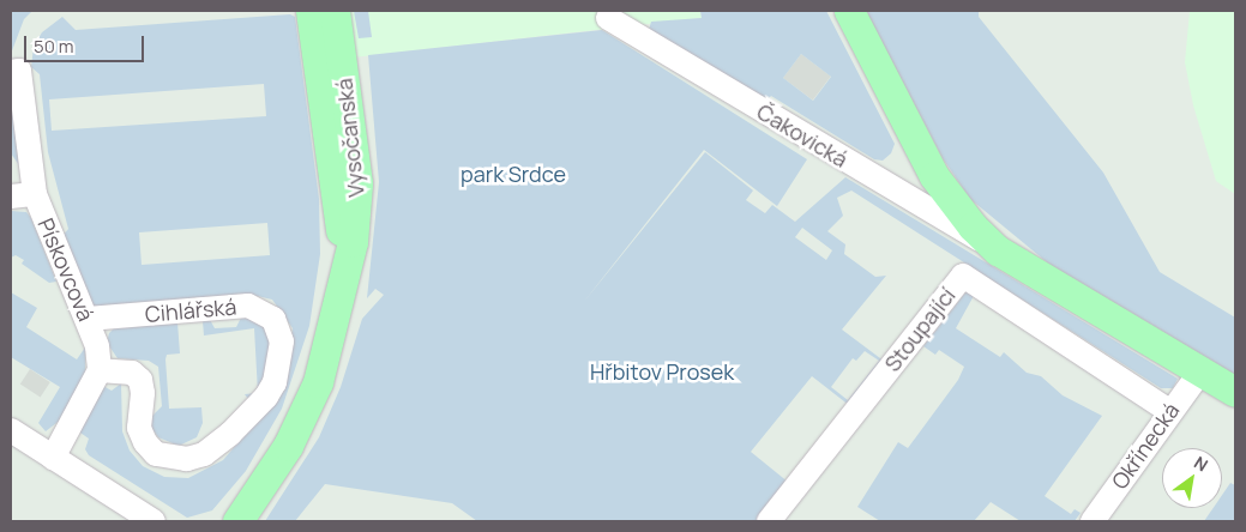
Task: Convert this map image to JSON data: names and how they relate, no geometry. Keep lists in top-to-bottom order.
{
  "streets": {
    "main road": ["Čakovická", "Vysočanská"],
    "street": [
      "Pískovcová",
      "Cihlářská",
      "Stoupající",
      "Okřínecká"
    ]
  },
  "crossings": [
    ["Čakovická", "Okřínecká"],
    ["Pískovcová", "Cihlářská"],
    ["Stoupající", "Okřínecká"]
  ],
  "parks": ["park Srdce", "Hřbitov Prosek"],
  "scale_bar": "50 m",
  "north": "top right"
}
